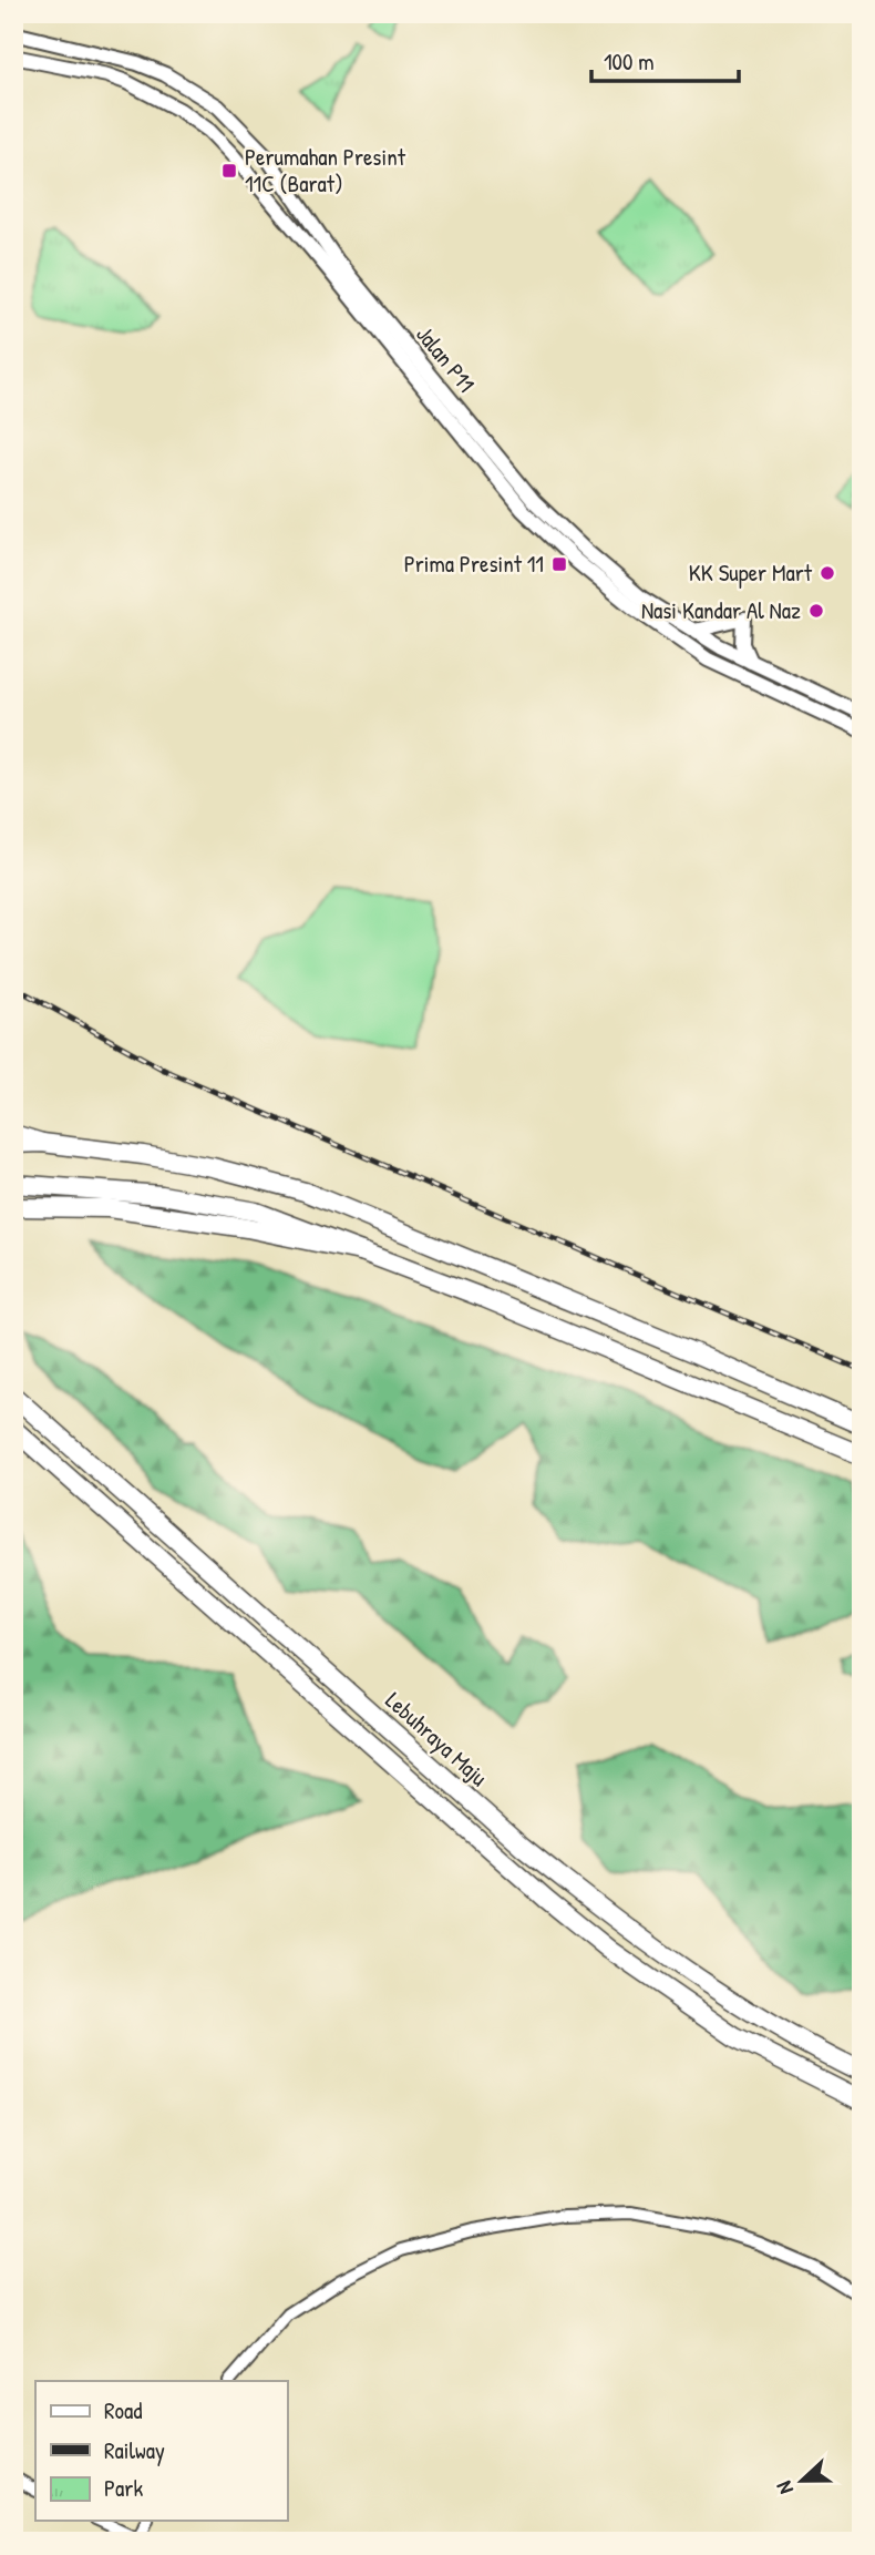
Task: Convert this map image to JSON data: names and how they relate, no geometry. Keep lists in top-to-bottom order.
{
  "streets": {
    "highway": ["Lebuhraya Maju"],
    "main road": ["Jalan P11"]
  },
  "places": {
    "transit": ["Perumahan Presint 11C (Barat)", "Prima Presint 11"],
    "other": ["KK Super Mart", "Nasi Kandar Al Naz"]
  },
  "legend": ["Road", "Railway", "Park"],
  "scale_bar": "100 m",
  "north": "left"
}
